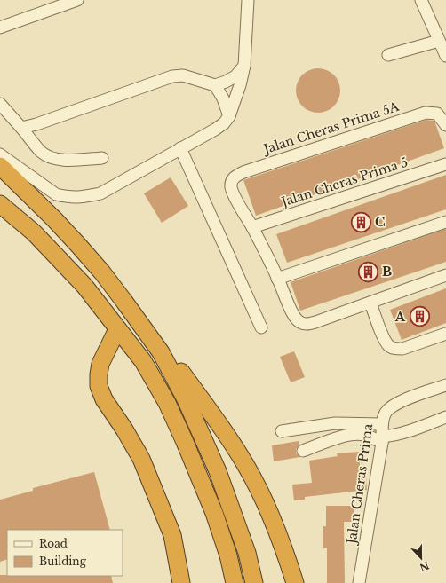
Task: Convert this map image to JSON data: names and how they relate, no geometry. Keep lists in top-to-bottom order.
{
  "streets": {
    "street": ["Jalan Cheras Prima 5A", "Jalan Cheras Prima 5", "Jalan Cheras Prima"]
  },
  "crossings": [
    ["Jalan Cheras Prima 5A", "Jalan Cheras Prima 5"]
  ],
  "places": {
    "building": ["C", "B", "A"]
  },
  "legend": ["Road", "Building"],
  "north": "bottom"
}
